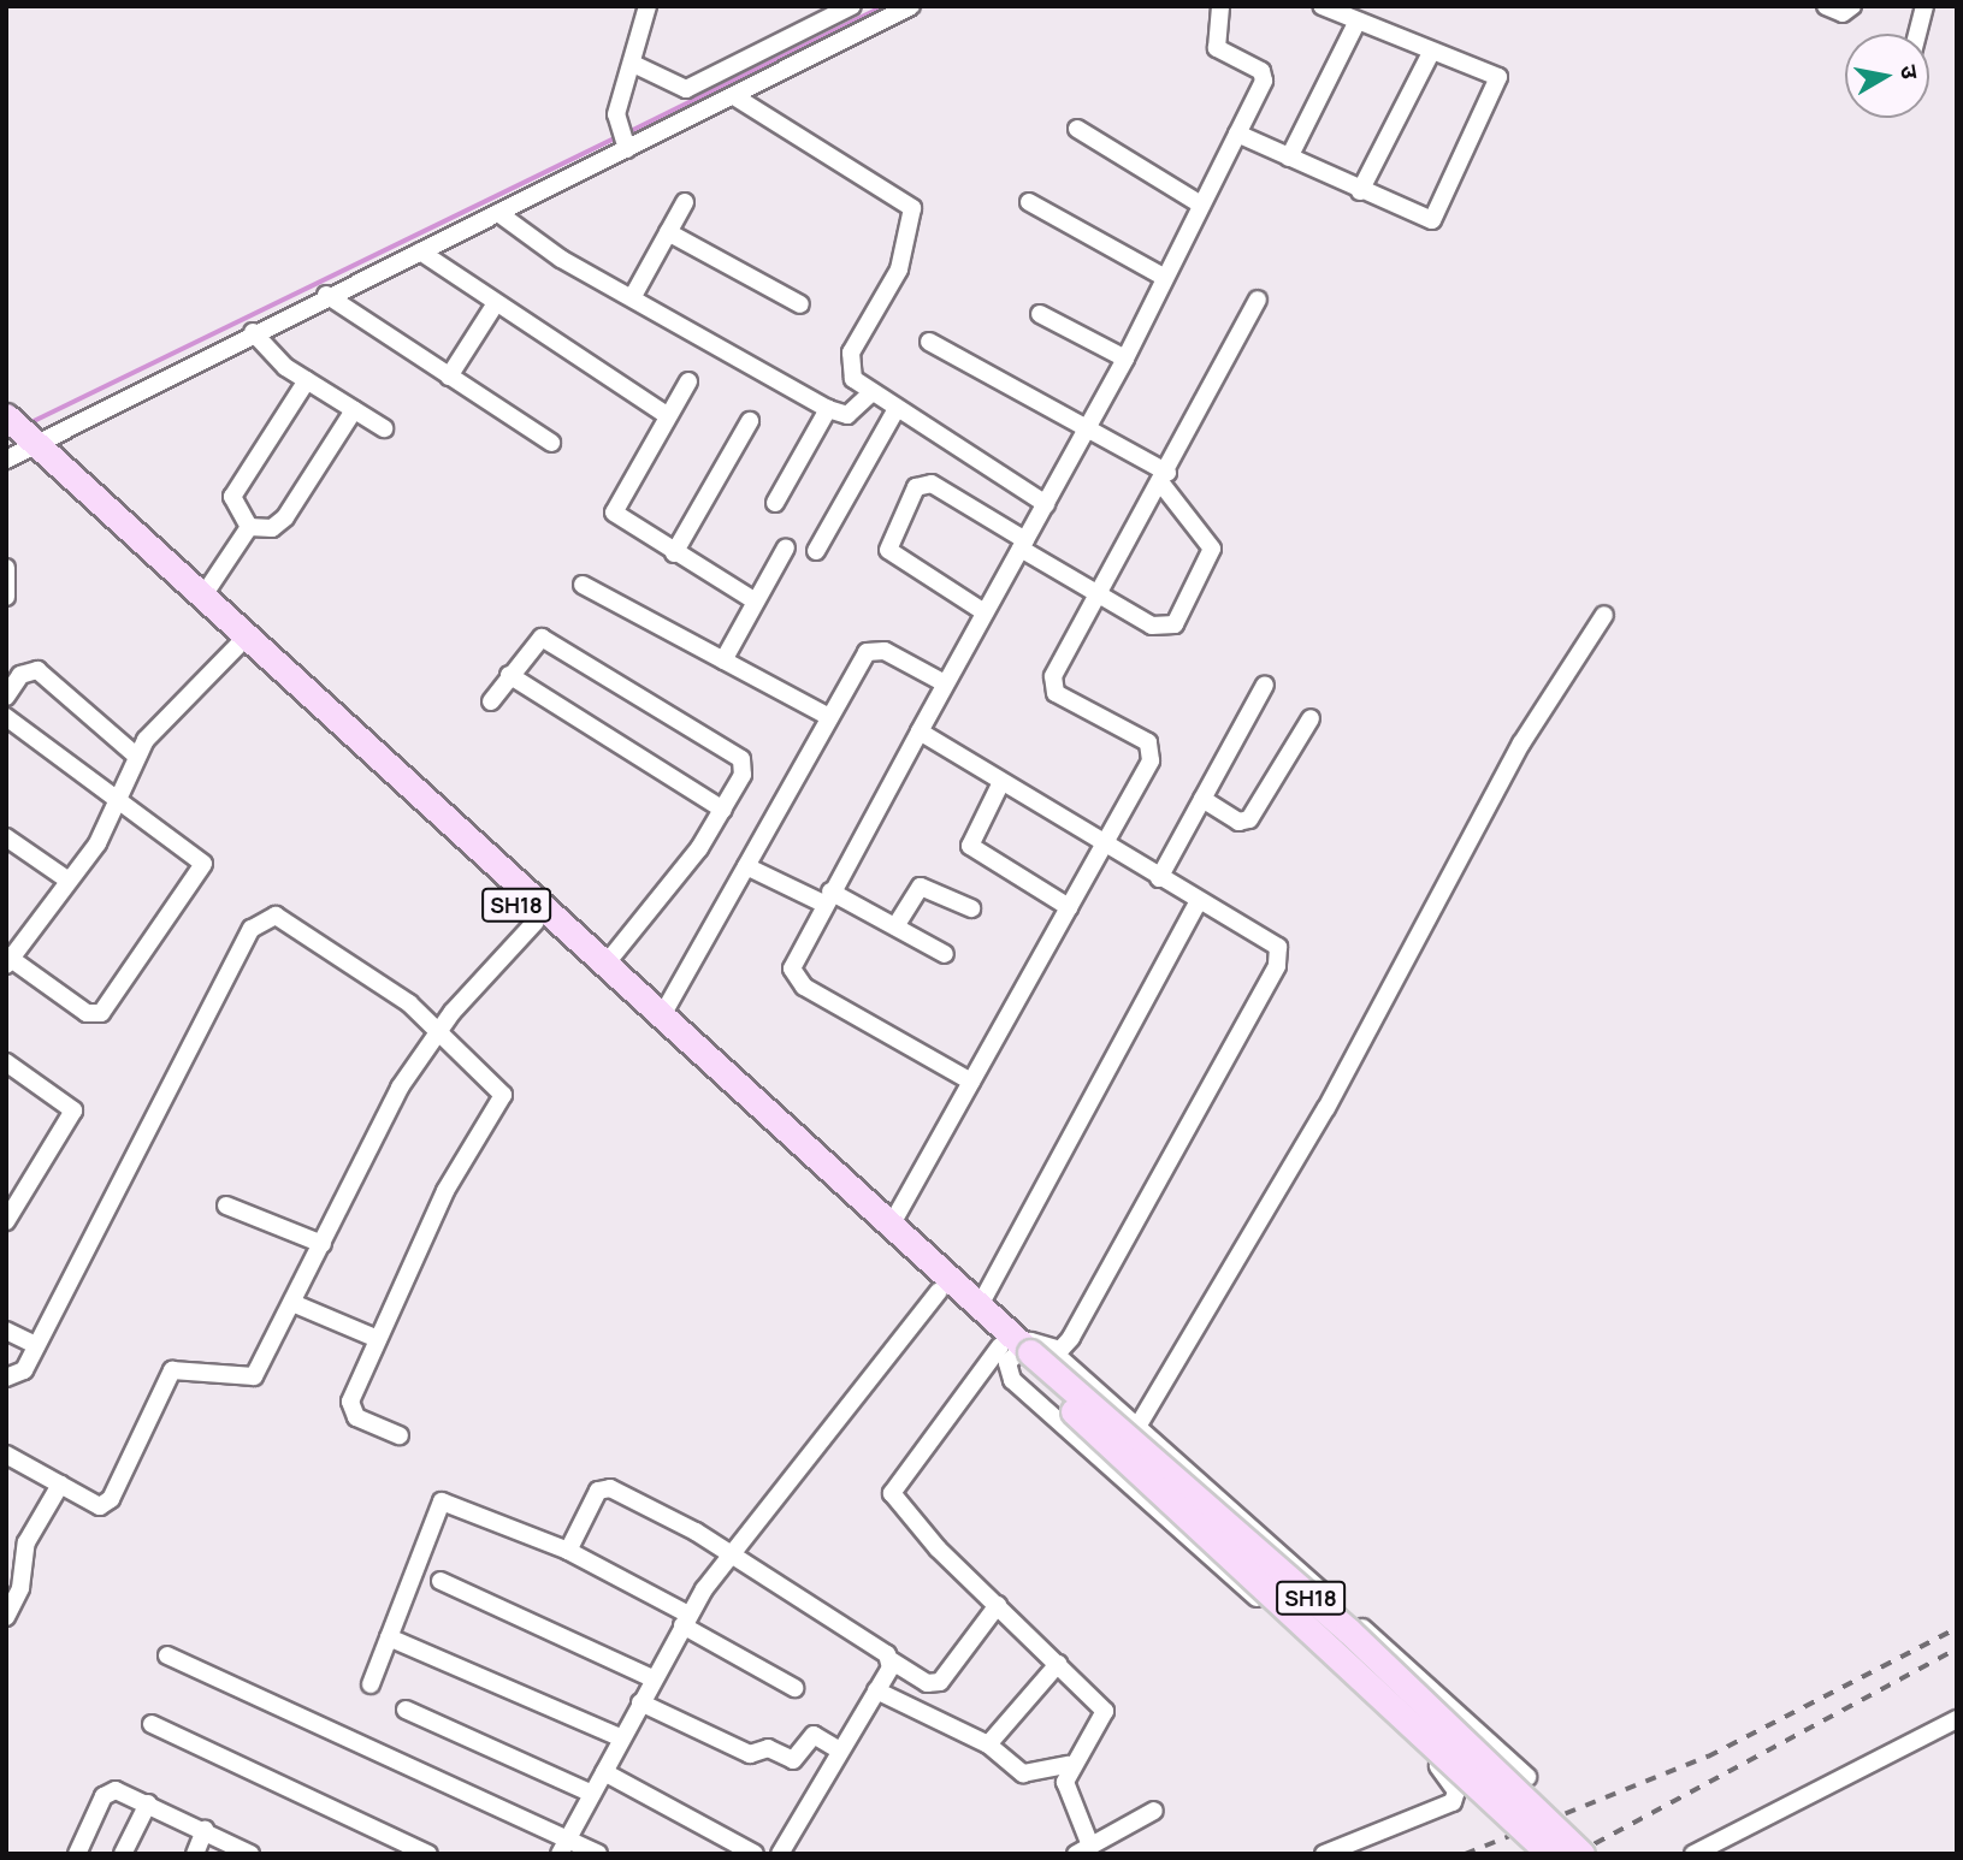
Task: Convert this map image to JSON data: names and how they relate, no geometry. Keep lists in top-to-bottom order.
{
  "streets": {
    "main road": ["SH18"]
  },
  "north": "right"
}
